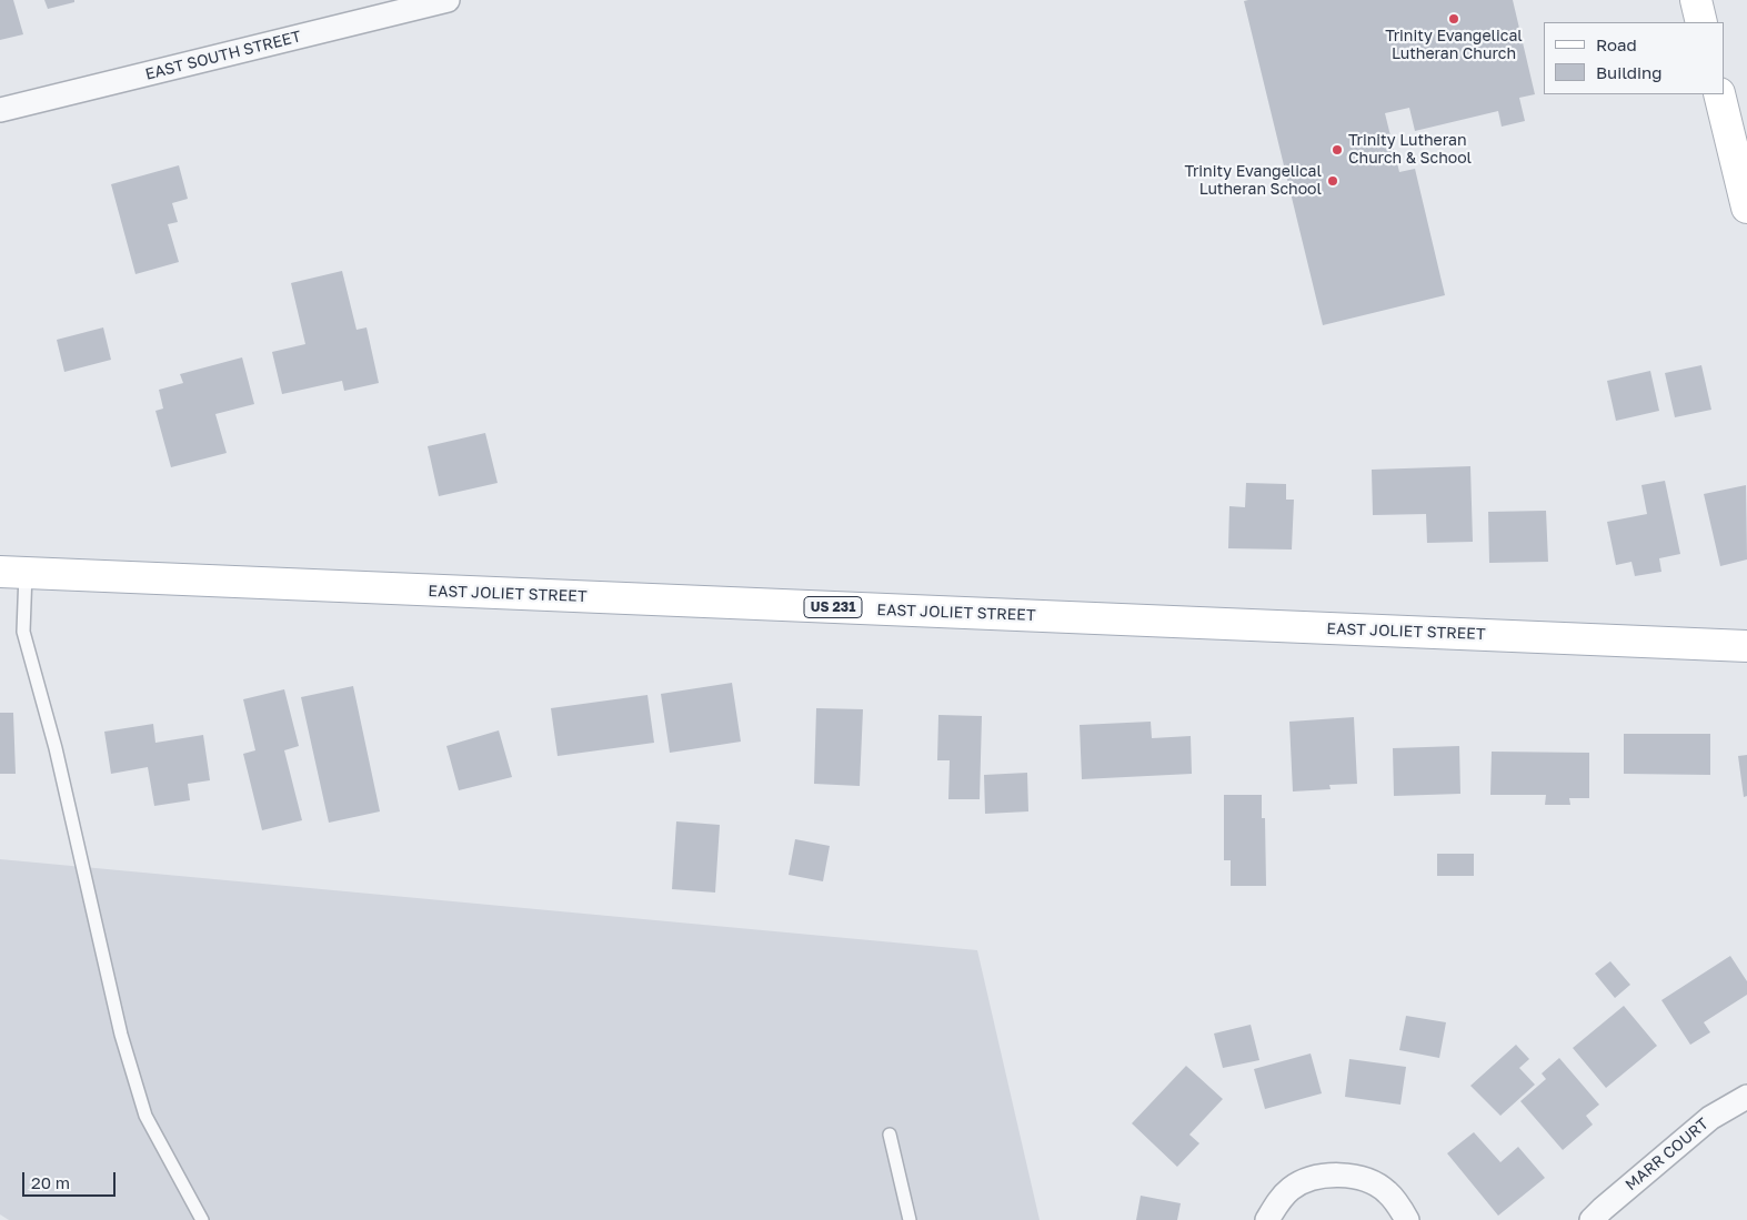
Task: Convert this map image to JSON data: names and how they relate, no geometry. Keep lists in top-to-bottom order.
{
  "streets": {
    "main road": ["EAST JOLIET STREET", "US 231"],
    "street": ["EAST SOUTH STREET", "MARR COURT"]
  },
  "places": ["Trinity Evangelical Lutheran Church", "Trinity Lutheran Church & School", "Trinity Evangelical Lutheran School"],
  "legend": ["Road", "Building"],
  "scale_bar": "20 m"
}
